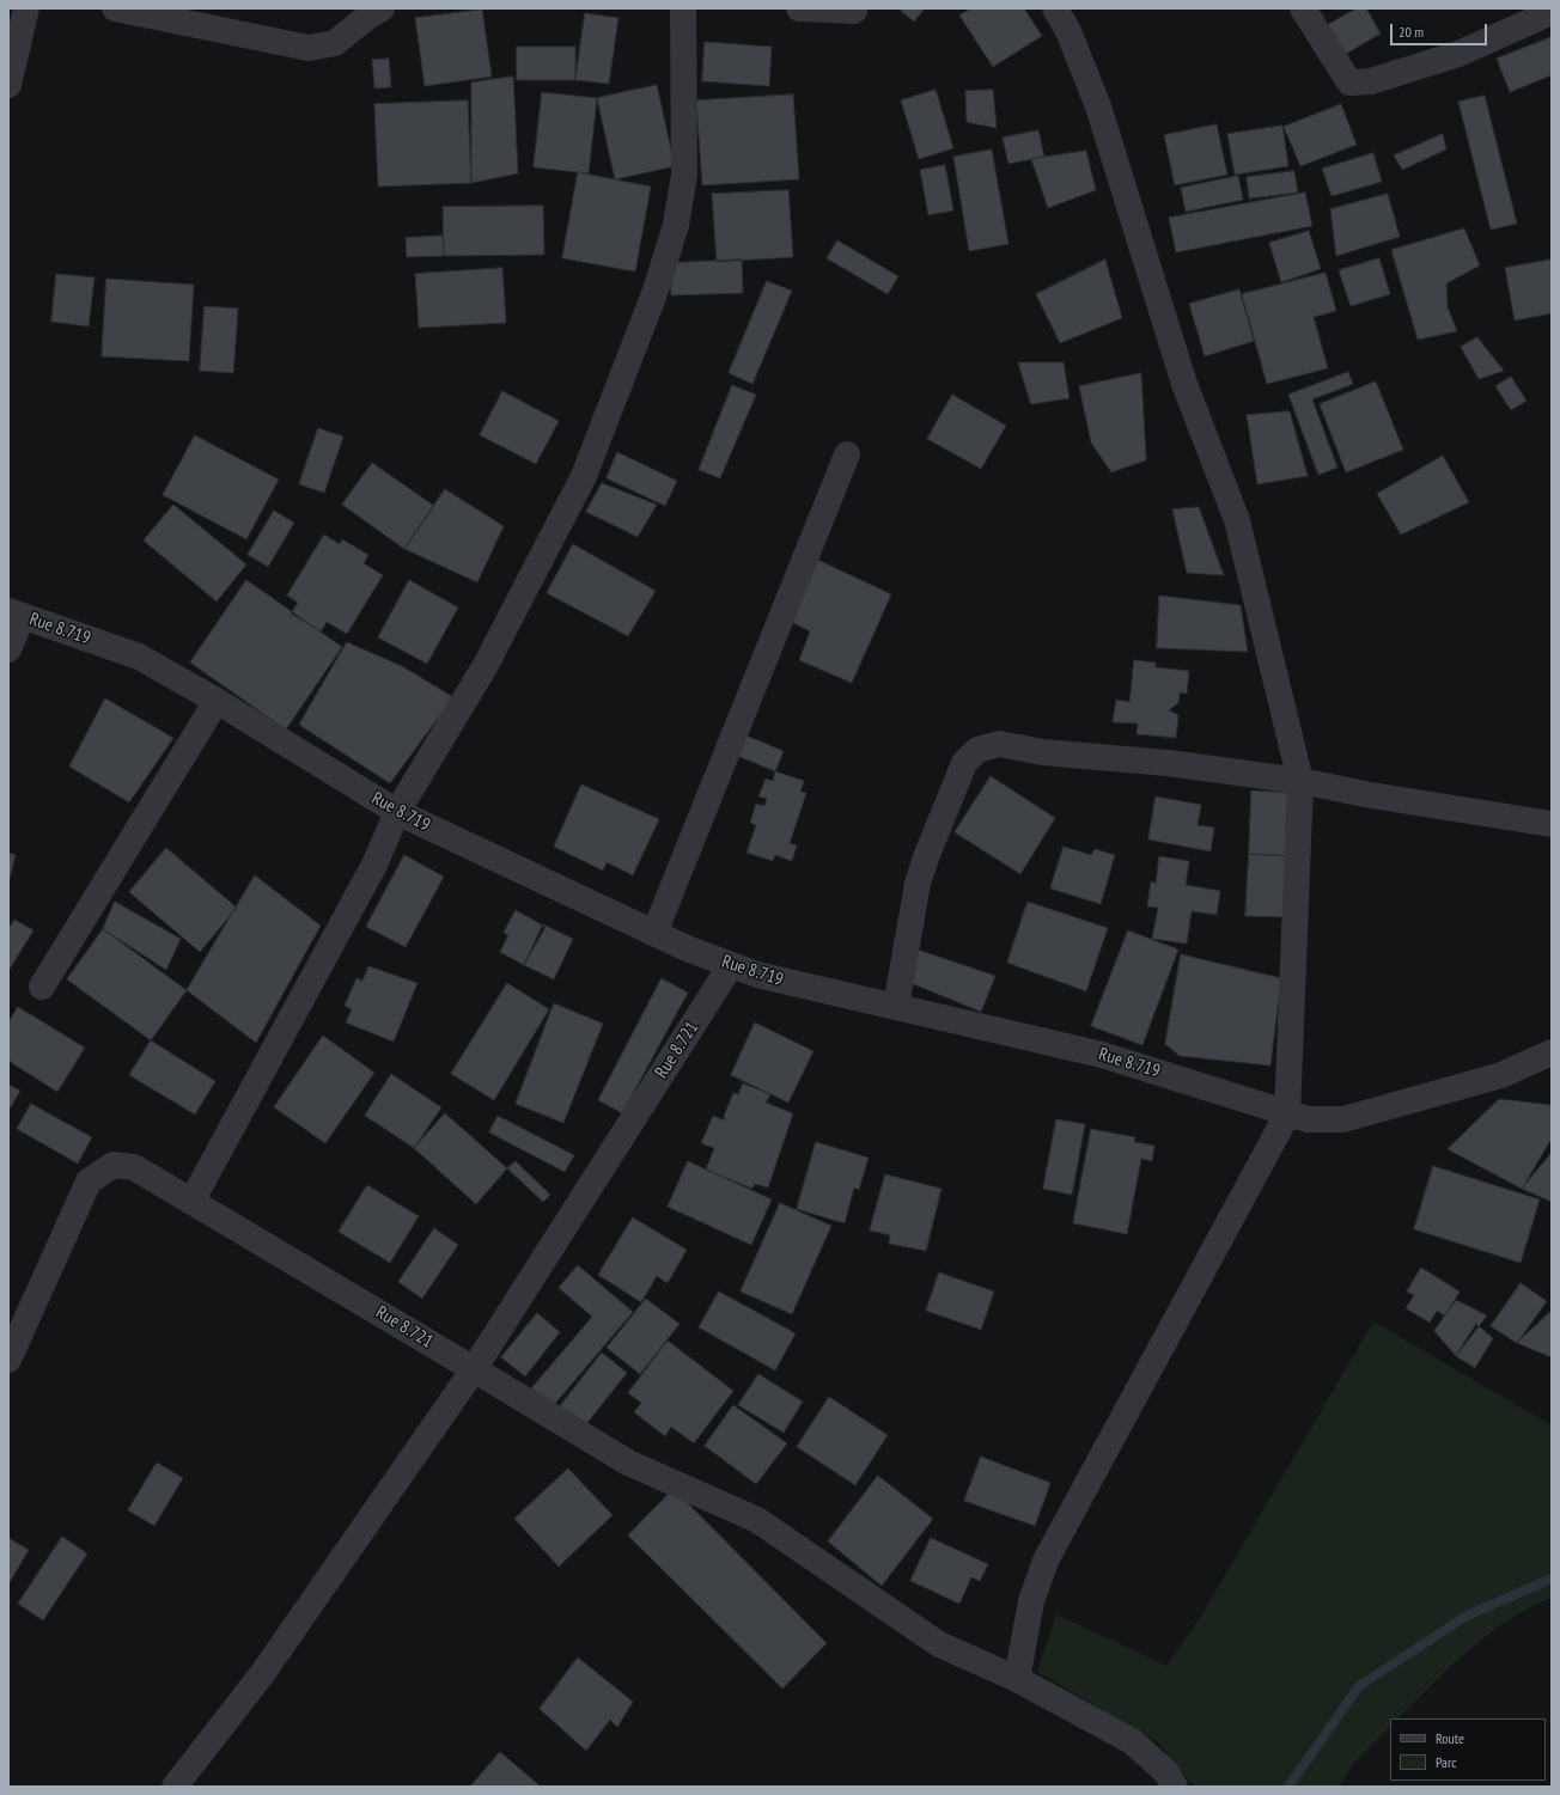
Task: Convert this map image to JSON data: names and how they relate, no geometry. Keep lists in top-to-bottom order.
{
  "streets": {
    "street": ["Rue 8.719", "Rue 8.721"]
  },
  "crossings": [
    ["Rue 8.719", "Rue 8.721"]
  ],
  "legend": ["Route", "Parc"],
  "scale_bar": "20 m"
}
